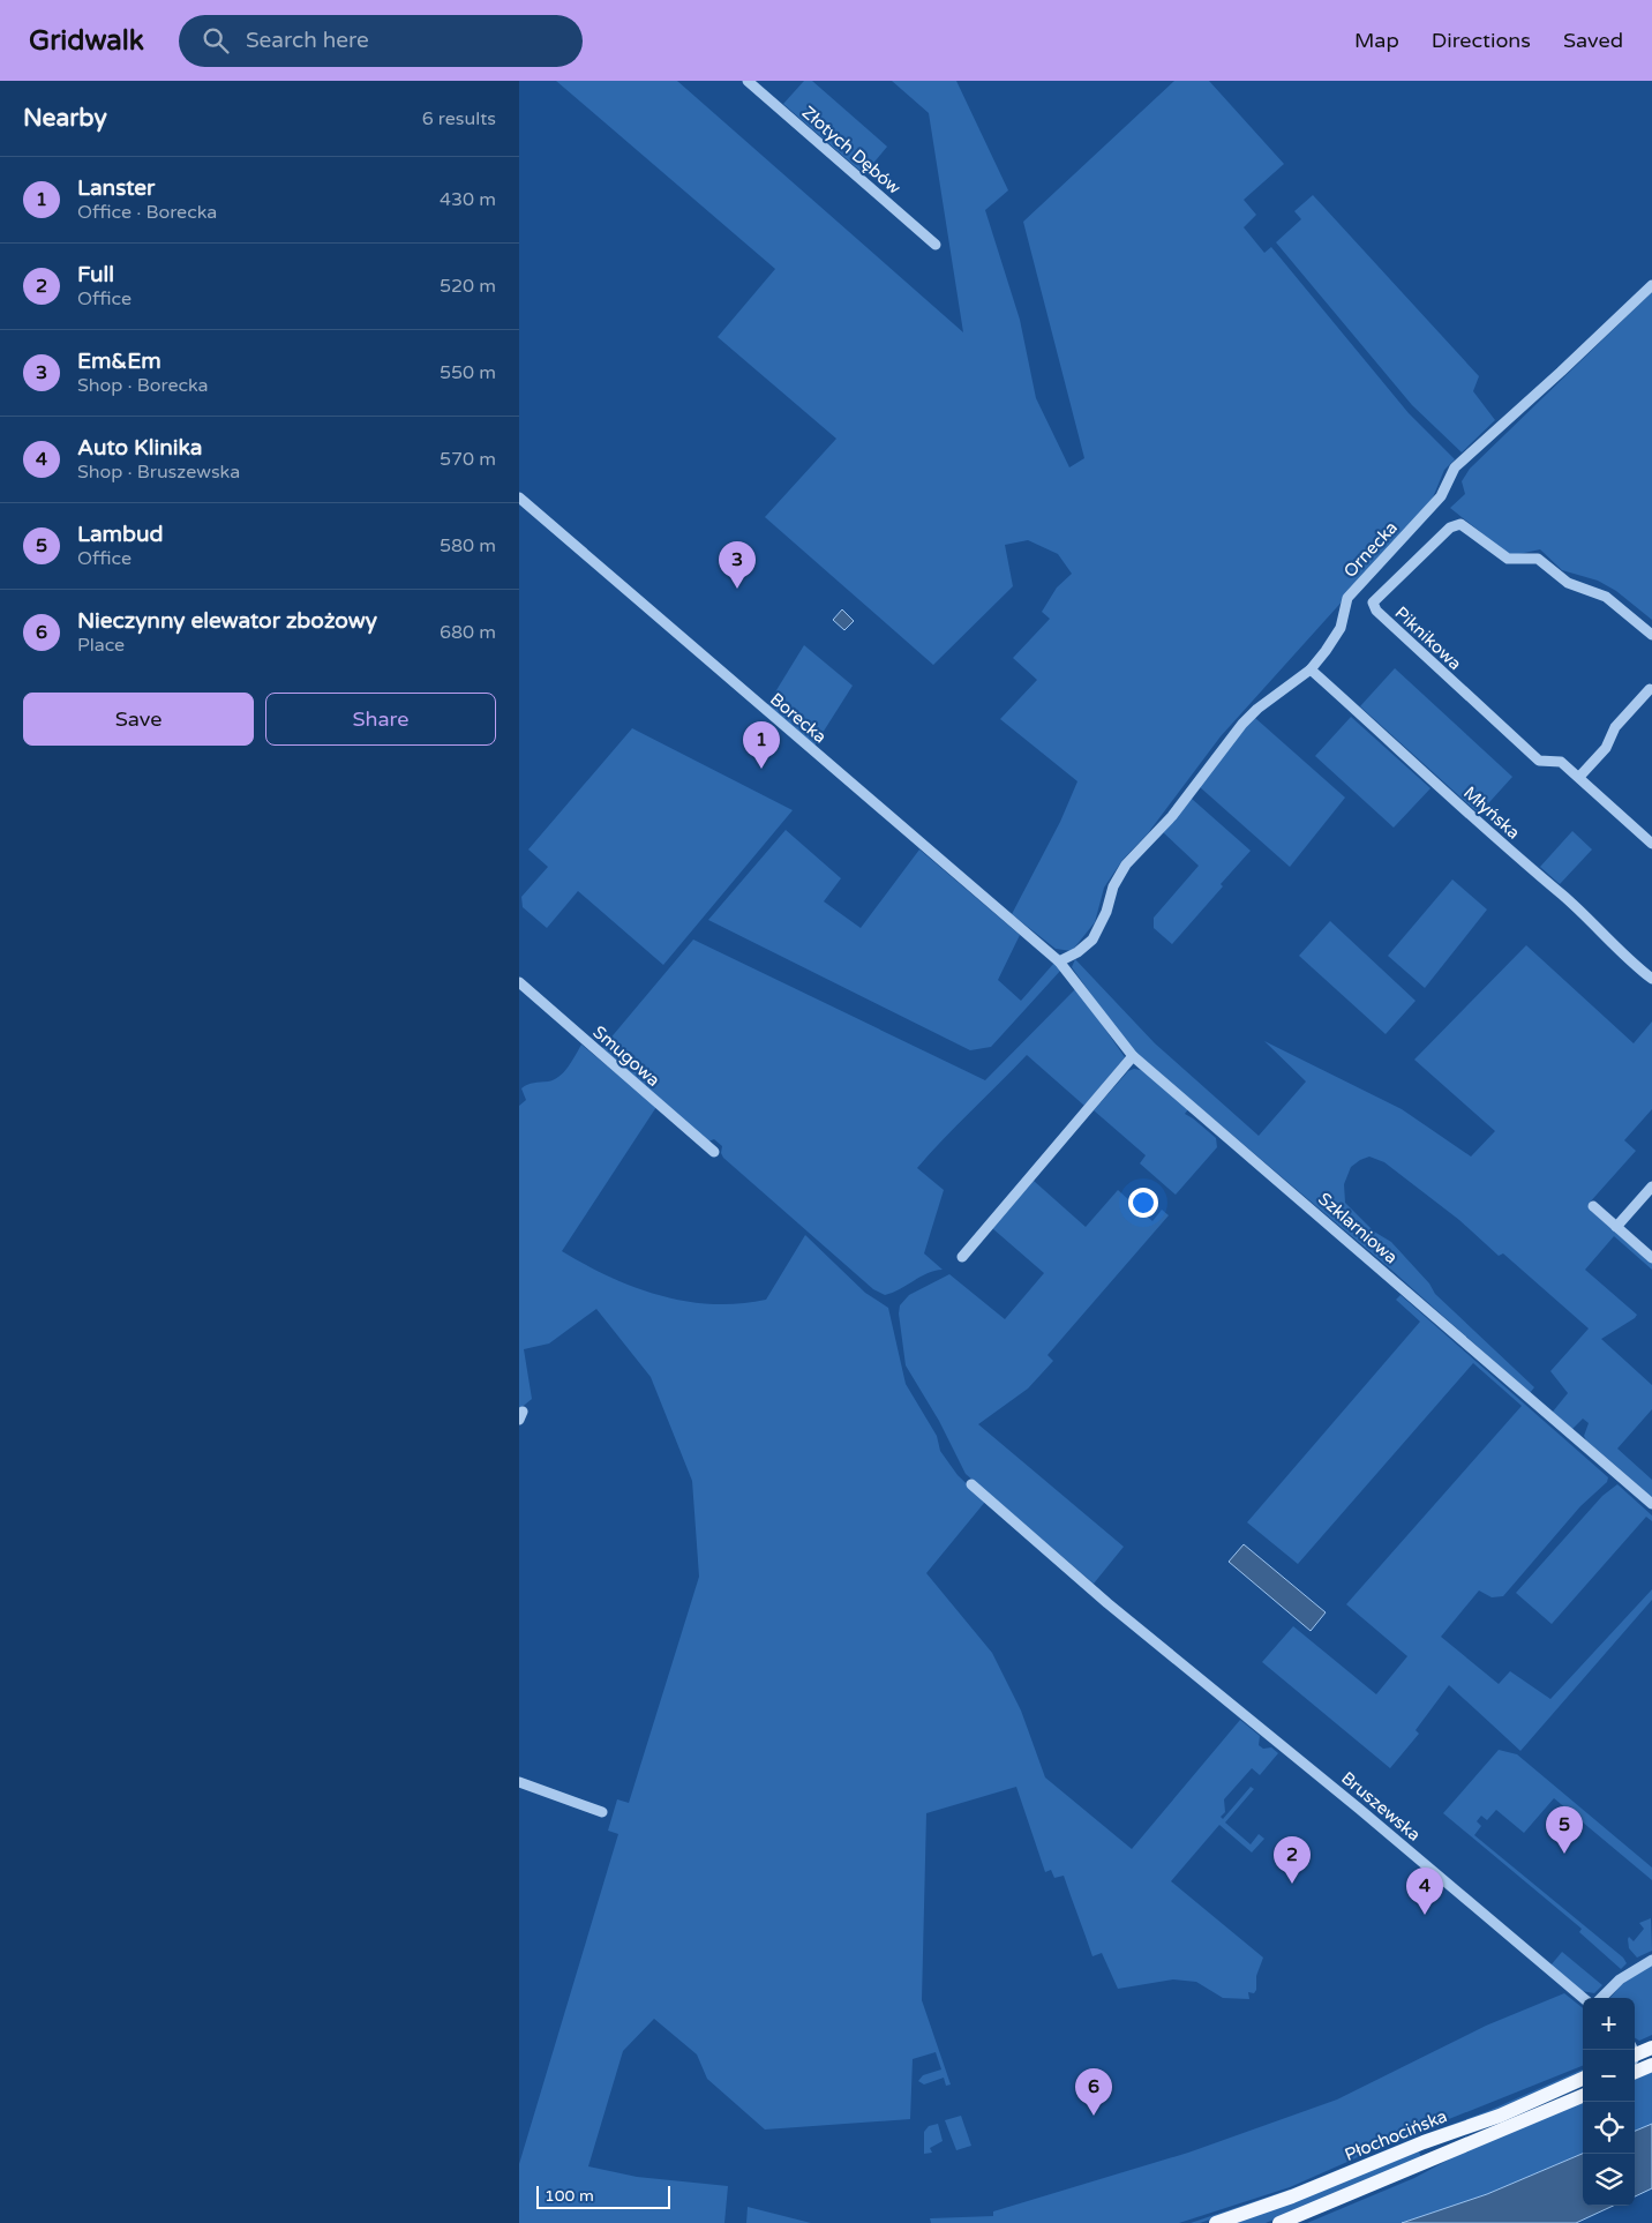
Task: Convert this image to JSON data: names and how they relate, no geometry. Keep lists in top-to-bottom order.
{
  "streets": {
    "main road": ["Płochocińska"],
    "street": [
      "Złotych Dębów",
      "Ornecka",
      "Piknikowa",
      "Borecka",
      "Młyńska",
      "Smugowa",
      "Szklarniowa",
      "Bruszewska"
    ]
  },
  "crossings": [
    ["Ornecka", "Borecka"],
    ["Ornecka", "Młyńska"],
    ["Ornecka", "Szklarniowa"],
    ["Borecka", "Szklarniowa"]
  ],
  "scale_bar": "100 m",
  "page": {
    "header": "Gridwalk",
    "search": "Search here",
    "nav": ["Map", "Directions", "Saved"],
    "heading": ["Nearby", "6 results"],
    "list": [
      {
        "mark": "1",
        "name": "Lanster",
        "note": "Office · Borecka",
        "value": "430 m"
      },
      {
        "mark": "2",
        "name": "Full",
        "note": "Office",
        "value": "520 m"
      },
      {
        "mark": "3",
        "name": "Em&Em",
        "note": "Shop · Borecka",
        "value": "550 m"
      },
      {
        "mark": "4",
        "name": "Auto Klinika",
        "note": "Shop · Bruszewska",
        "value": "570 m"
      },
      {
        "mark": "5",
        "name": "Lambud",
        "note": "Office",
        "value": "580 m"
      },
      {
        "mark": "6",
        "name": "Nieczynny elewator zbożowy",
        "note": "Place",
        "value": "680 m"
      }
    ],
    "pins": [
      "3",
      "1",
      "5",
      "2",
      "4",
      "6"
    ],
    "buttons": ["Save", "Share"],
    "map_buttons": ["+", "−"],
    "scale": "100 m"
  }
}
